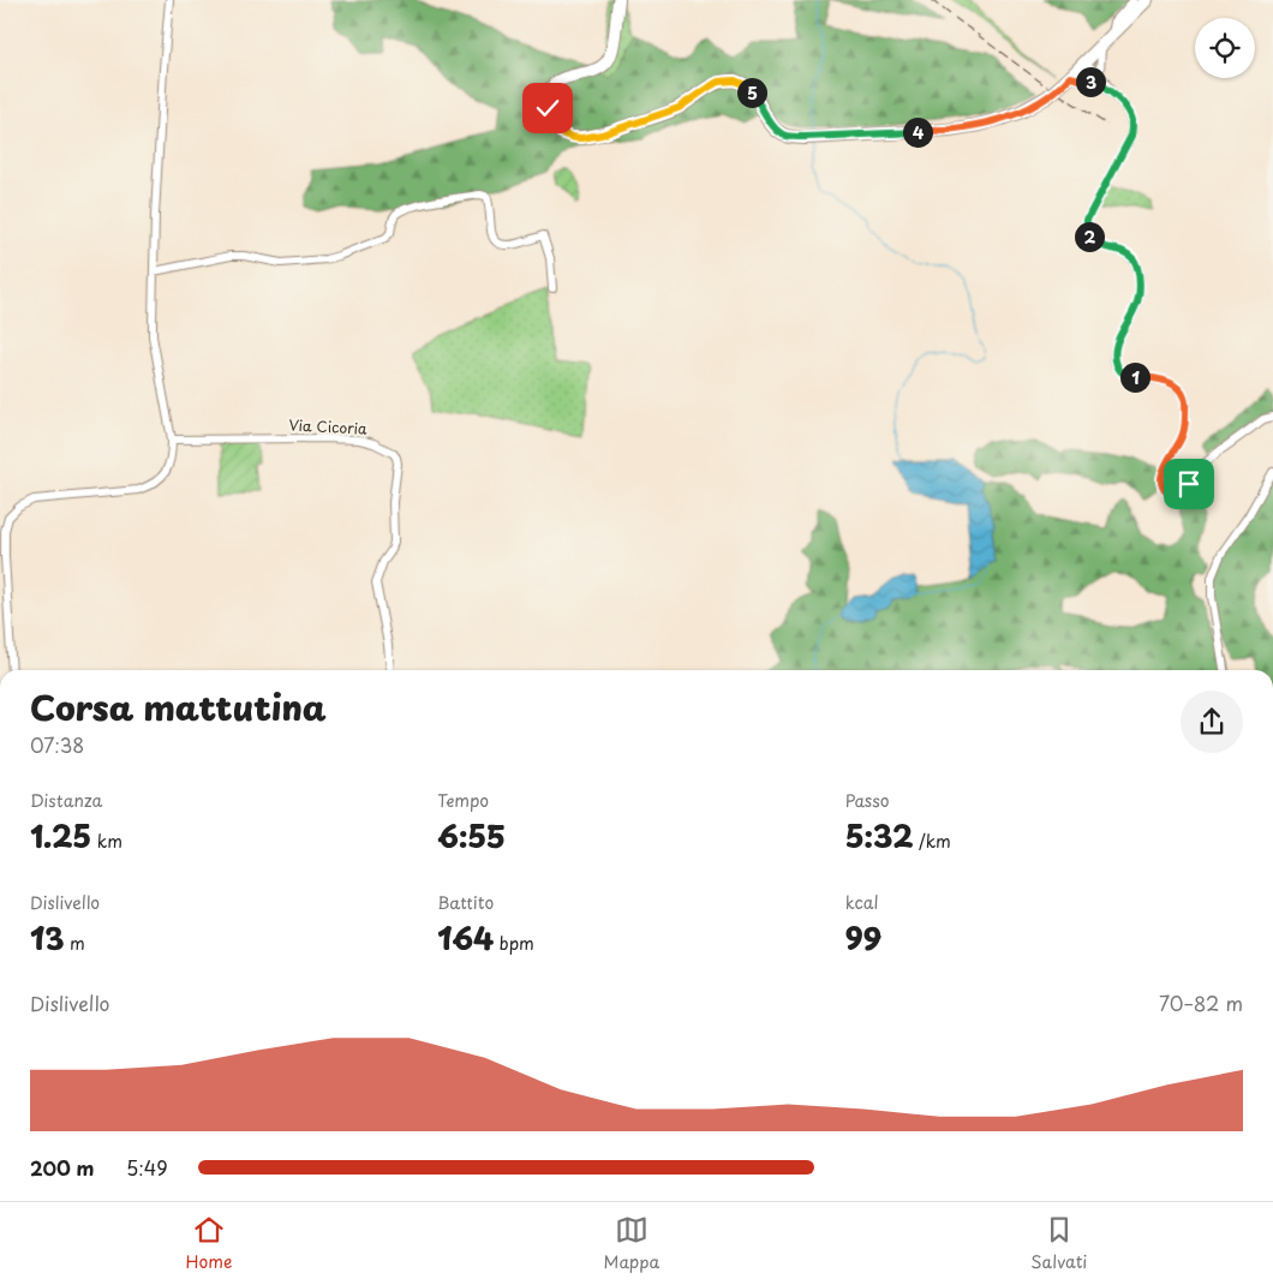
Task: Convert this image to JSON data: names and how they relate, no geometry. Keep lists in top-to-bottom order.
{
  "streets": {
    "street": ["Via Cicoria"]
  },
  "page": {
    "pins": [
      "3",
      "5",
      "4",
      "2",
      "1"
    ],
    "heading": ["Corsa mattutina", "07:38"],
    "stats": [
      ["Distanza", "1.25 km"],
      ["Tempo", "6:55"],
      ["Passo", "5:32 /km"],
      ["Dislivello", "13 m"],
      ["Battito", "164 bpm"],
      ["kcal", "99"]
    ],
    "chart": ["Dislivello", "70–82 m"],
    "list": [
      {
        "name": "200 m",
        "note": "5:49"
      }
    ],
    "tabs": ["Home", "Mappa", "Salvati"]
  }
}
